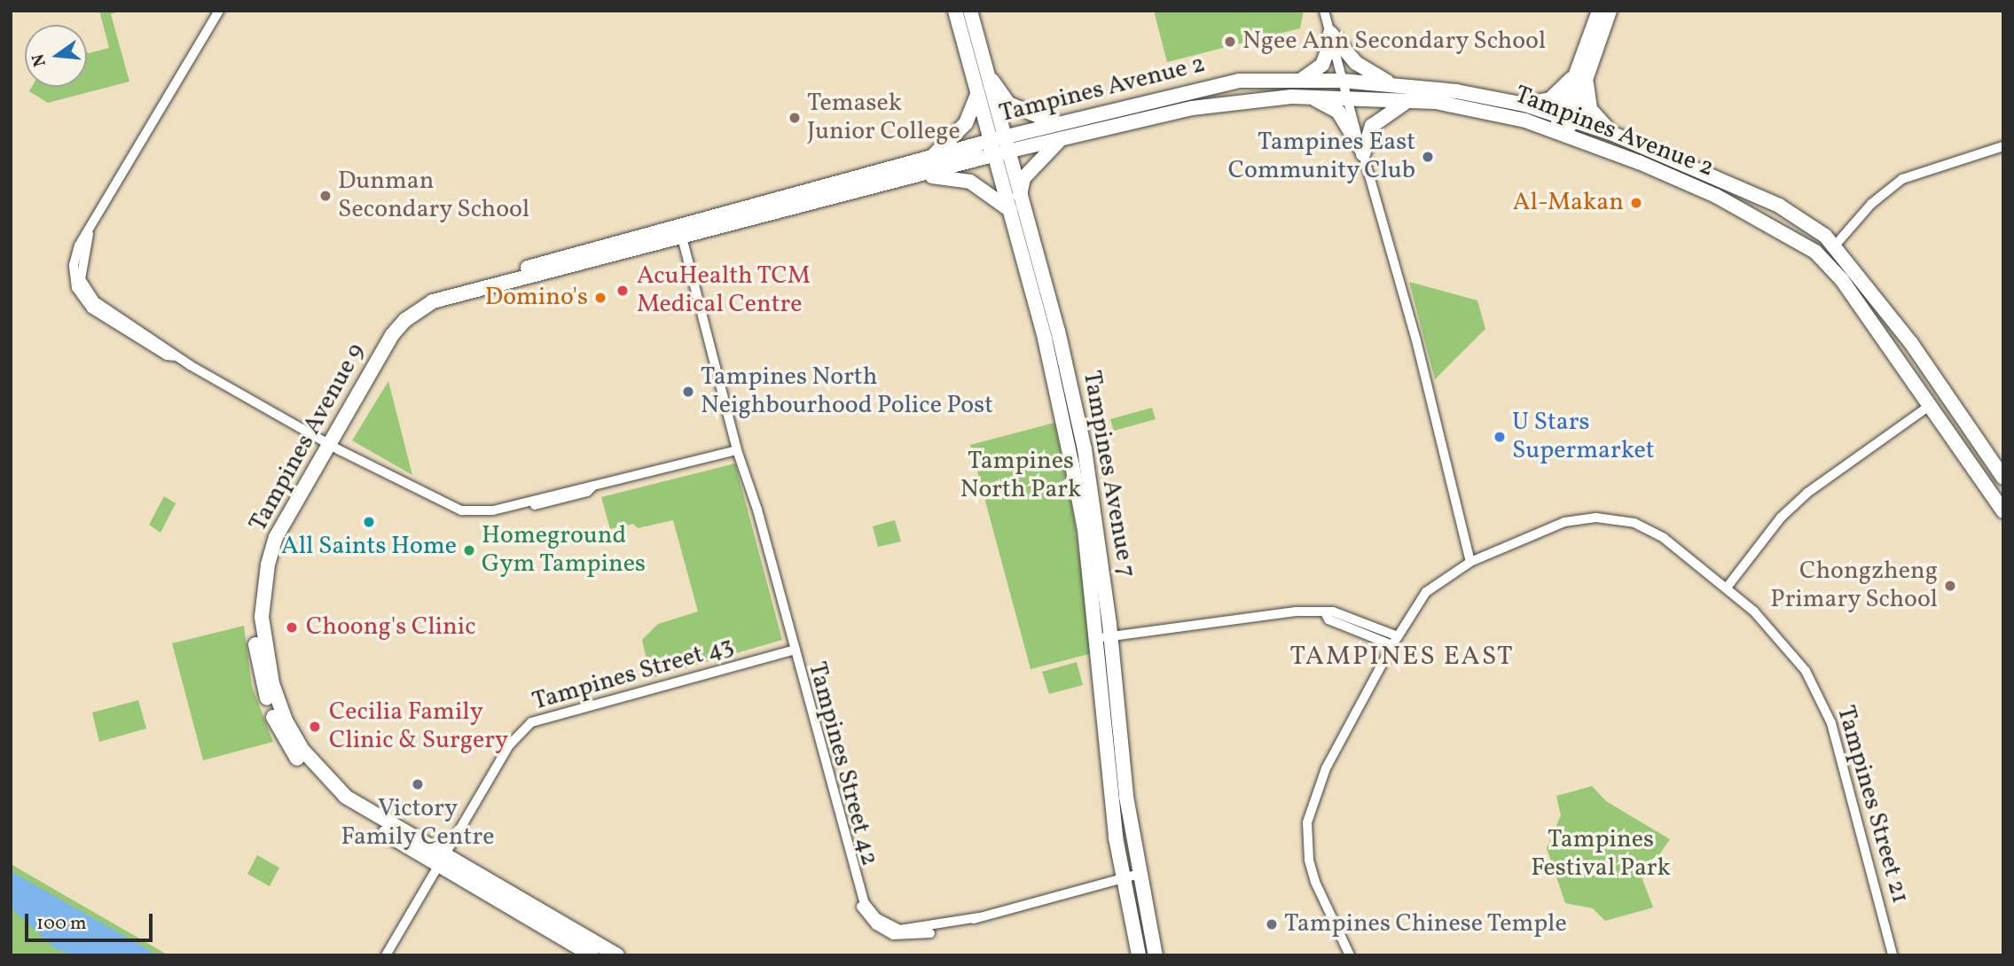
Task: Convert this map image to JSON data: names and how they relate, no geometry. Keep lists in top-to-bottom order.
{
  "streets": {
    "main road": ["Tampines Avenue 2", "Tampines Avenue 9", "Tampines Avenue 7"],
    "street": ["Tampines Street 43", "Tampines Street 42", "Tampines Street 21"]
  },
  "crossings": [
    ["Tampines Avenue 2", "Tampines Avenue 9"],
    ["Tampines Avenue 2", "Tampines Avenue 7"],
    ["Tampines Avenue 9", "Tampines Avenue 7"],
    ["Tampines Avenue 9", "Tampines Street 43"],
    ["Tampines Avenue 9", "Tampines Street 42"],
    ["Tampines Avenue 7", "Tampines Street 42"],
    ["Tampines Street 43", "Tampines Street 42"]
  ],
  "districts": ["TAMPINES EAST"],
  "parks": ["Tampines North Park", "Tampines Festival Park"],
  "places": [
    "Ngee Ann Secondary School",
    "Temasek Junior College",
    "Tampines East Community Club",
    "Dunman Secondary School",
    "Al-Makan",
    "AcuHealth TCM Medical Centre",
    "Domino's",
    "Tampines North Neighbourhood Police Post",
    "U Stars Supermarket",
    "All Saints Home",
    "Homeground Gym Tampines",
    "Chongzheng Primary School",
    "Choong's Clinic",
    "Cecilia Family Clinic & Surgery",
    "Victory Family Centre",
    "Tampines Chinese Temple"
  ],
  "scale_bar": "100 m",
  "north": "left"
}
